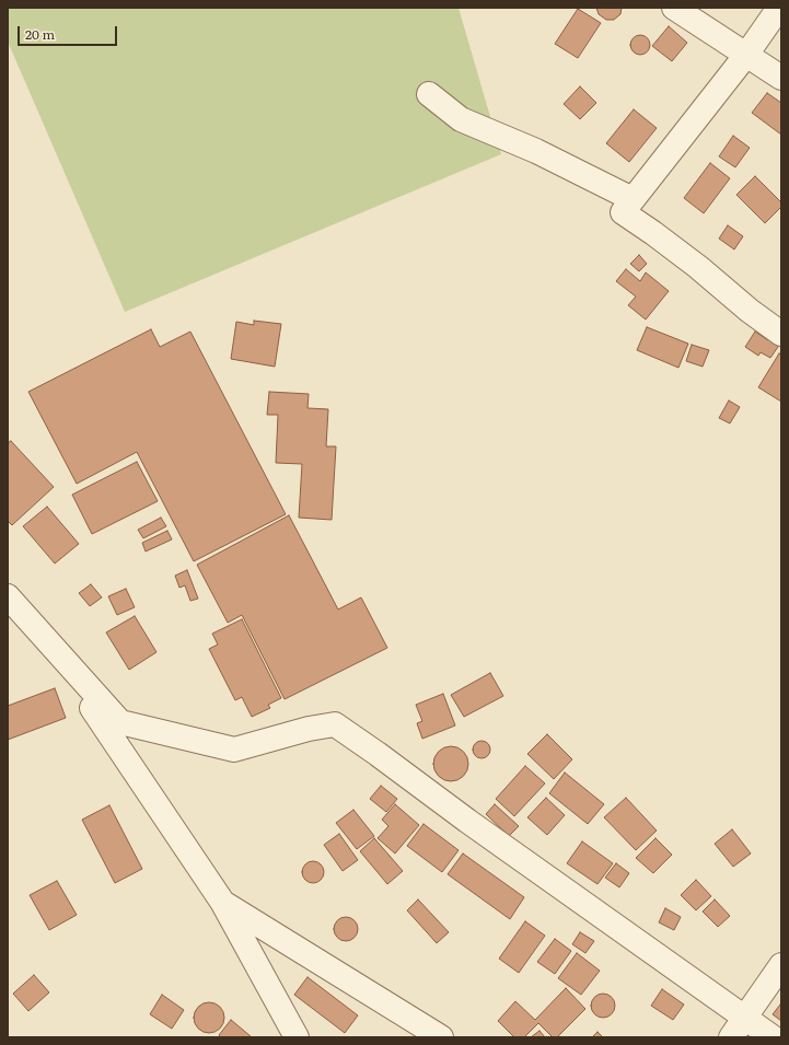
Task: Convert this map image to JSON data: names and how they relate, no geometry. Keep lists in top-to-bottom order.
{
  "scale_bar": "20 m"
}
